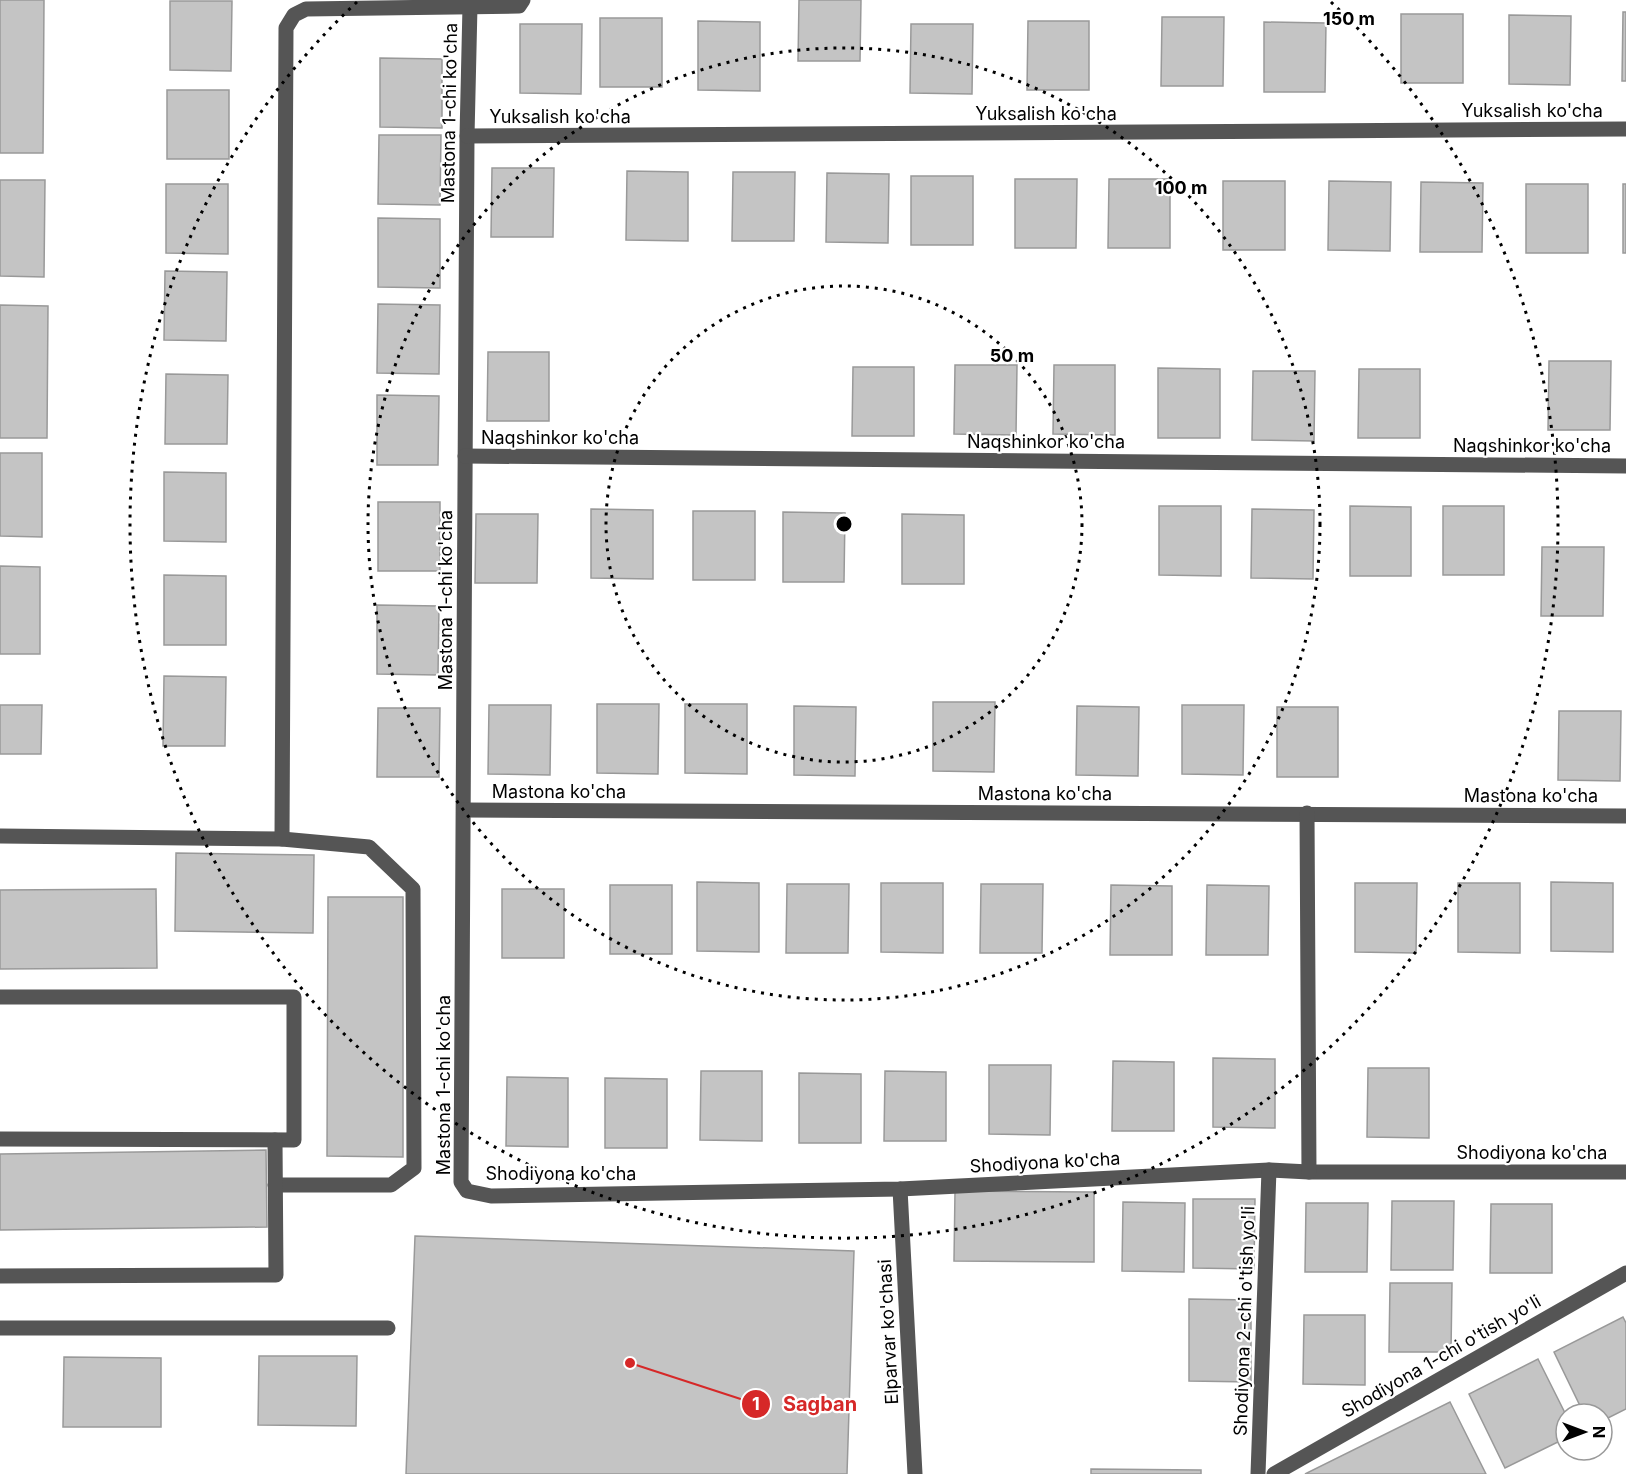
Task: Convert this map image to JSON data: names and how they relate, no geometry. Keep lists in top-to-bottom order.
{
  "streets": {
    "street": [
      "Yuksalish ko'cha",
      "Mastona 1-chi ko'cha",
      "Naqshinkor ko'cha",
      "Mastona ko'cha",
      "Shodiyona ko'cha",
      "Shodiyona 2-chi o'tish yo'li",
      "Elparvar ko'chasi",
      "Shodiyona 1-chi o'tish yo'li"
    ]
  },
  "crossings": [
    ["Yuksalish ko'cha", "Mastona 1-chi ko'cha"],
    ["Mastona 1-chi ko'cha", "Naqshinkor ko'cha"],
    ["Mastona 1-chi ko'cha", "Mastona ko'cha"],
    ["Mastona 1-chi ko'cha", "Shodiyona ko'cha"],
    ["Shodiyona ko'cha", "Shodiyona 2-chi o'tish yo'li"],
    ["Shodiyona ko'cha", "Elparvar ko'chasi"]
  ],
  "places": ["Sagban"],
  "north": "right",
  "rings": ["150 m", "100 m", "50 m"]
}
